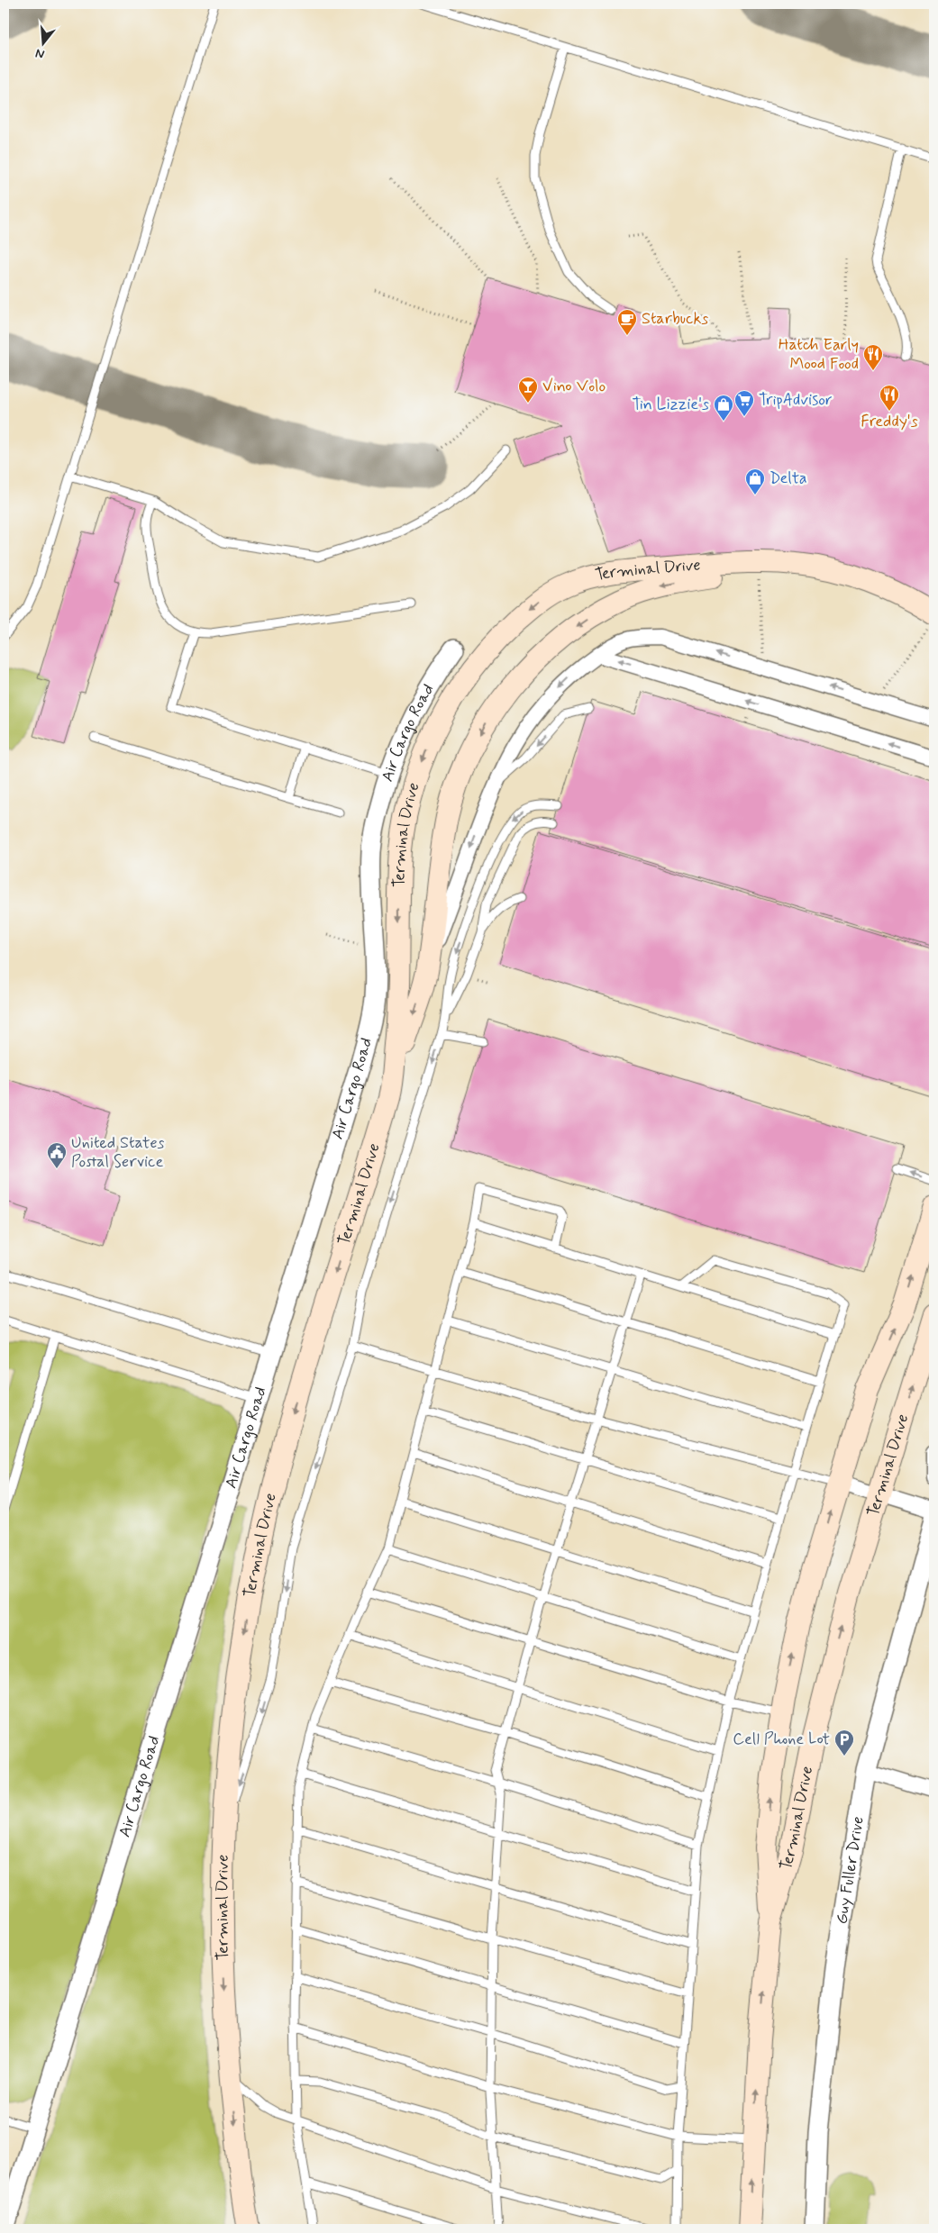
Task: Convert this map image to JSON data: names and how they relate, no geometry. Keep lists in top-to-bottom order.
{
  "streets": {
    "main road": ["Terminal Drive"],
    "street": ["Air Cargo Road", "Guy Fuller Drive"]
  },
  "places": {
    "cafe": ["Starbucks"],
    "restaurant": ["Hatch Early Mood Food", "Freddy's"],
    "bar": ["Vino Volo"],
    "supermarket": ["TripAdvisor"],
    "shop": ["Tin Lizzie's", "Delta"],
    "public building": ["United States Postal Service"],
    "parking": ["Cell Phone Lot"]
  },
  "north": "bottom"
}
